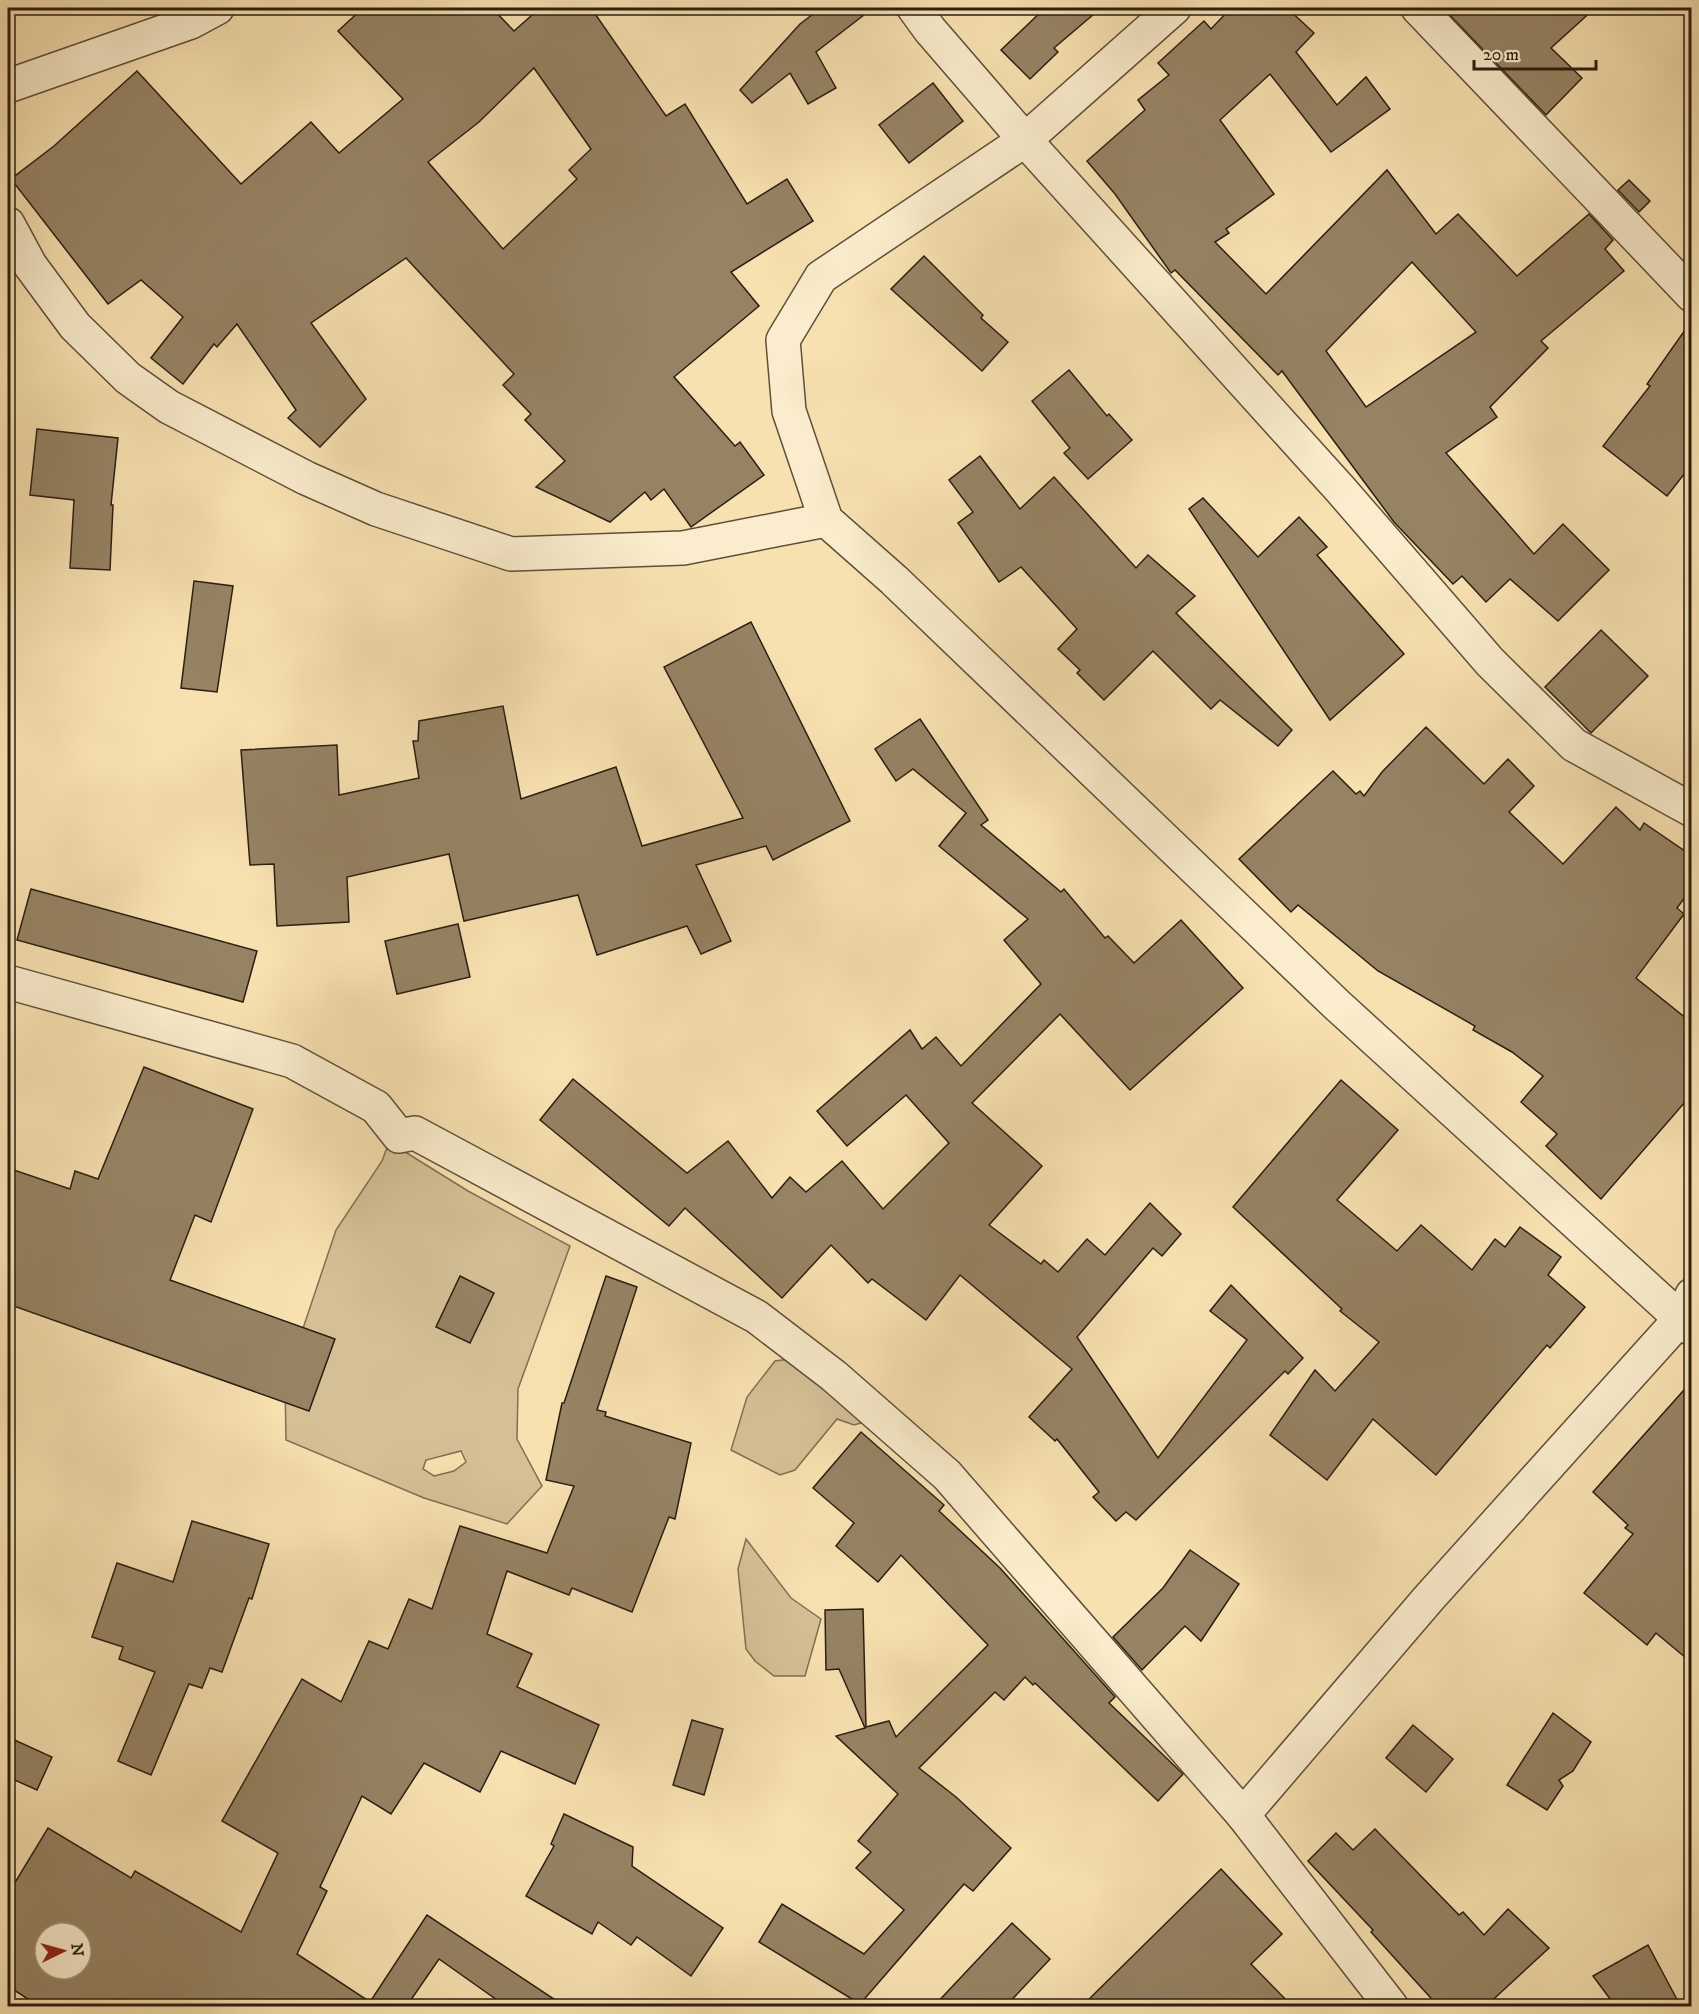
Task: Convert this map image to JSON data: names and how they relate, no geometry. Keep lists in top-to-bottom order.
{
  "scale_bar": "20 m",
  "north": "right"
}
